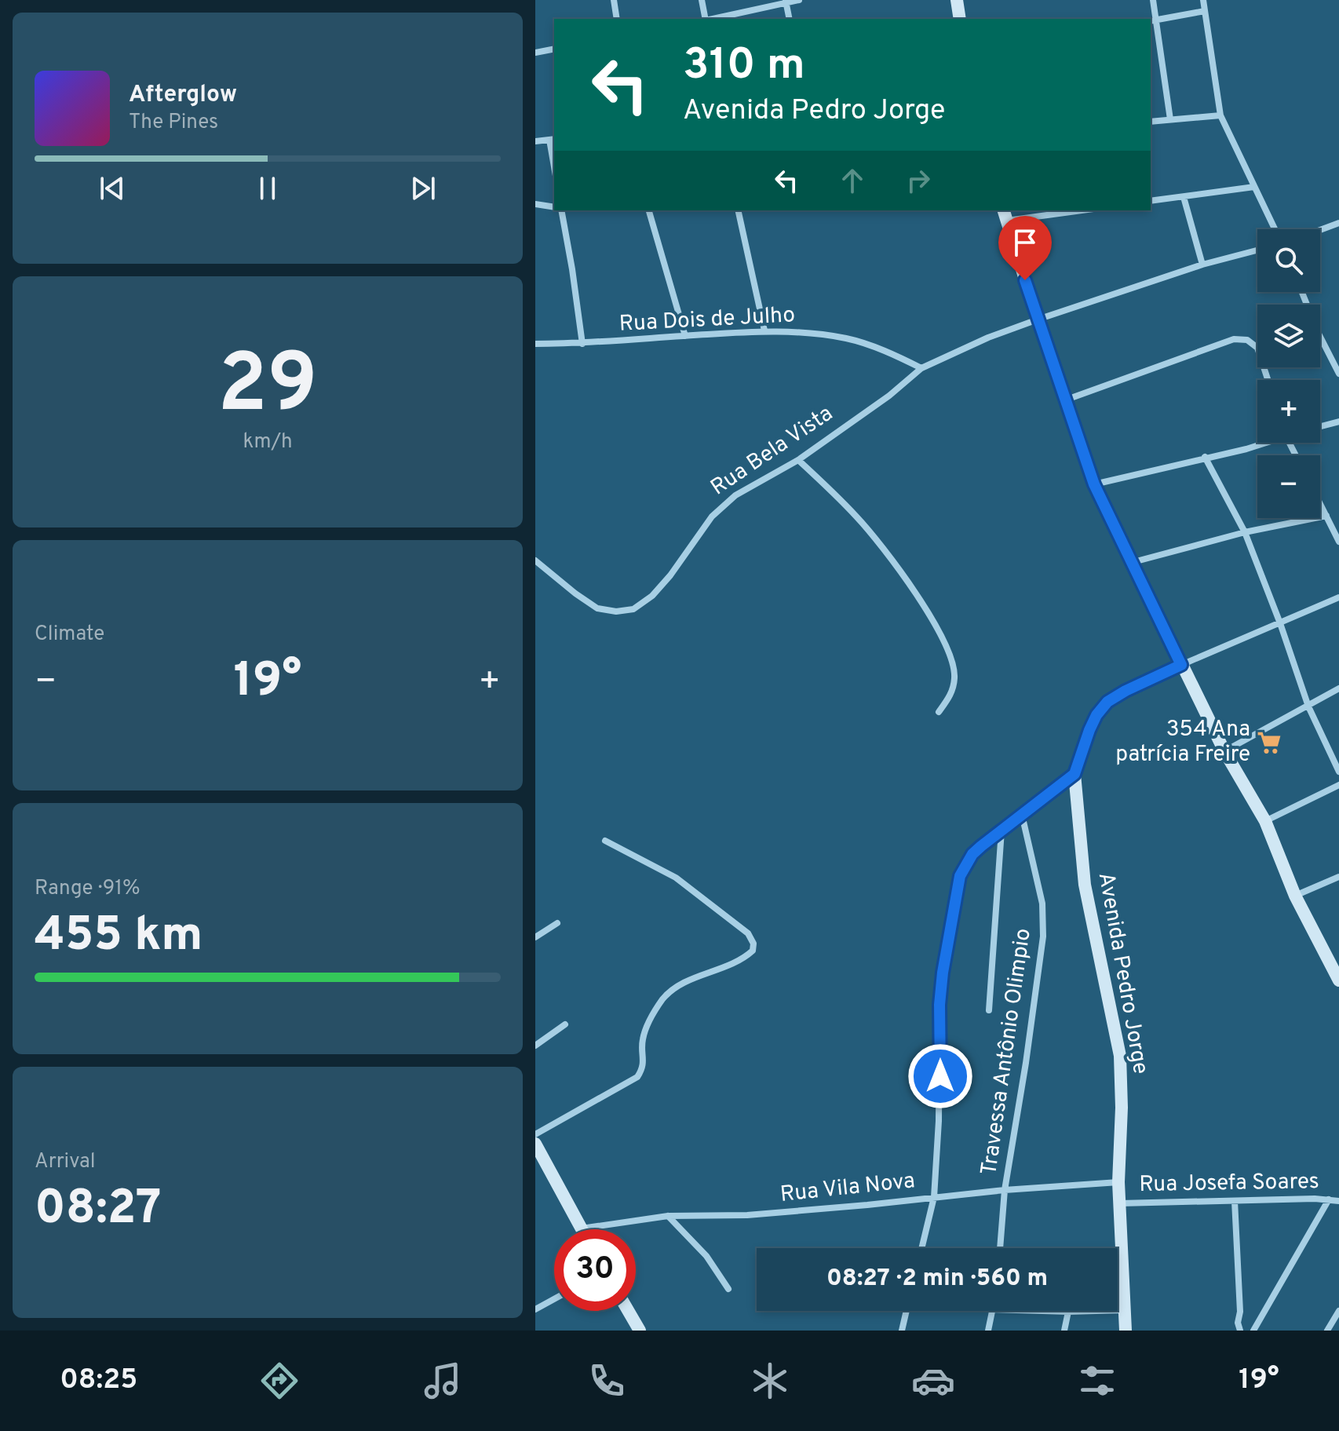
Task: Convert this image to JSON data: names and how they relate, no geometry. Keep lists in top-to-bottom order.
{
  "streets": {
    "street": [
      "Rua Dois de Julho",
      "Rua Bela Vista",
      "Avenida Pedro Jorge",
      "Travessa Antônio Olimpio",
      "Rua Josefa Soares",
      "Rua Vila Nova"
    ]
  },
  "crossings": [
    ["Rua Dois de Julho", "Rua Bela Vista"],
    ["Avenida Pedro Jorge", "Rua Josefa Soares"],
    ["Avenida Pedro Jorge", "Rua Vila Nova"],
    ["Travessa Antônio Olimpio", "Rua Vila Nova"]
  ],
  "places": {
    "supermarket": ["354 Ana patrícia Freire"]
  },
  "page": {
    "turn": ["310 m", "Avenida Pedro Jorge"],
    "song": ["Afterglow", "The Pines"],
    "map_buttons": ["+", "−"],
    "tile": [
      ["29", "km/h"],
      "Climate",
      ["Range · 91%", "455 km"],
      ["Arrival", "08:27"]
    ],
    "heat": ["−", "19°", "+"],
    "limit": "30",
    "trip": "08:27 · 2 min · 560 m",
    "tabs": ["08:25", "19°"]
  }
}
